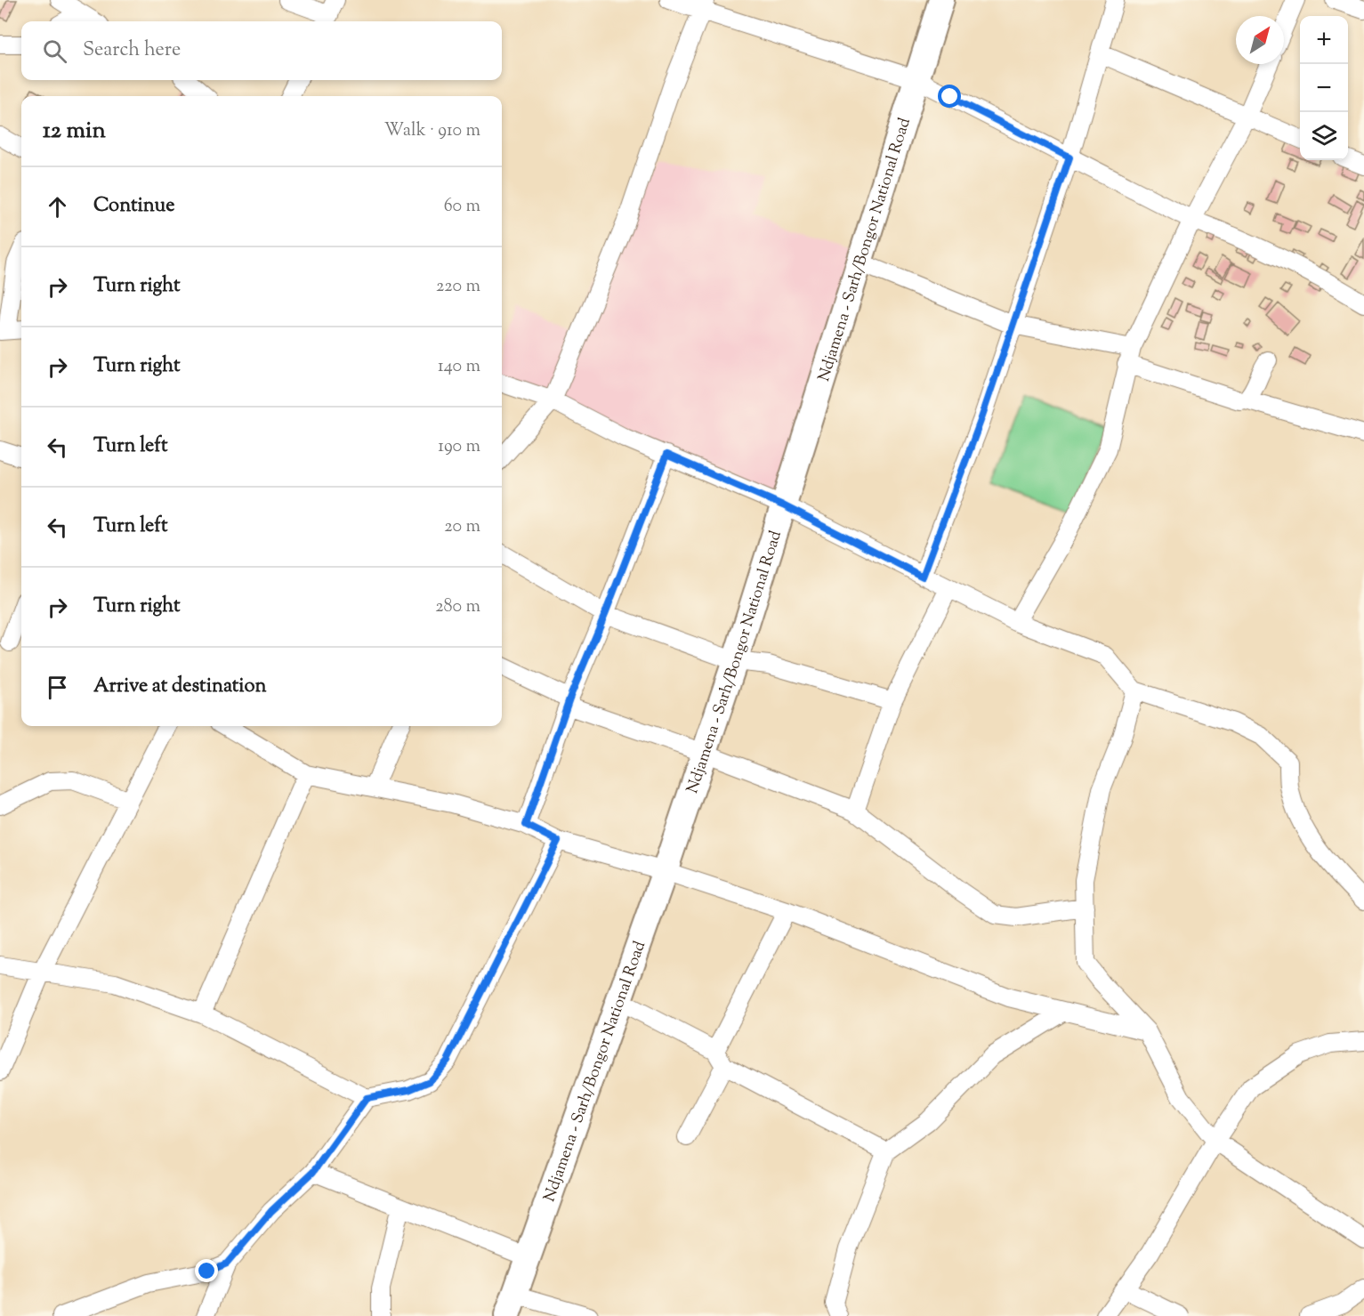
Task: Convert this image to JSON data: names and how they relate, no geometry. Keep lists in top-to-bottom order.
{
  "streets": {
    "highway": ["Ndjamena - Sarh/Bongor National Road"]
  },
  "north": "top right",
  "page": {
    "map_buttons": ["+", "−"],
    "search": "Search here",
    "heading": ["12 min", "Walk · 910 m"],
    "list": [
      ["Continue", "60 m"],
      ["Turn right", "220 m"],
      ["Turn right", "140 m"],
      ["Turn left", "190 m"],
      ["Turn left", "20 m"],
      ["Turn right", "280 m"],
      "Arrive at destination"
    ]
  }
}
